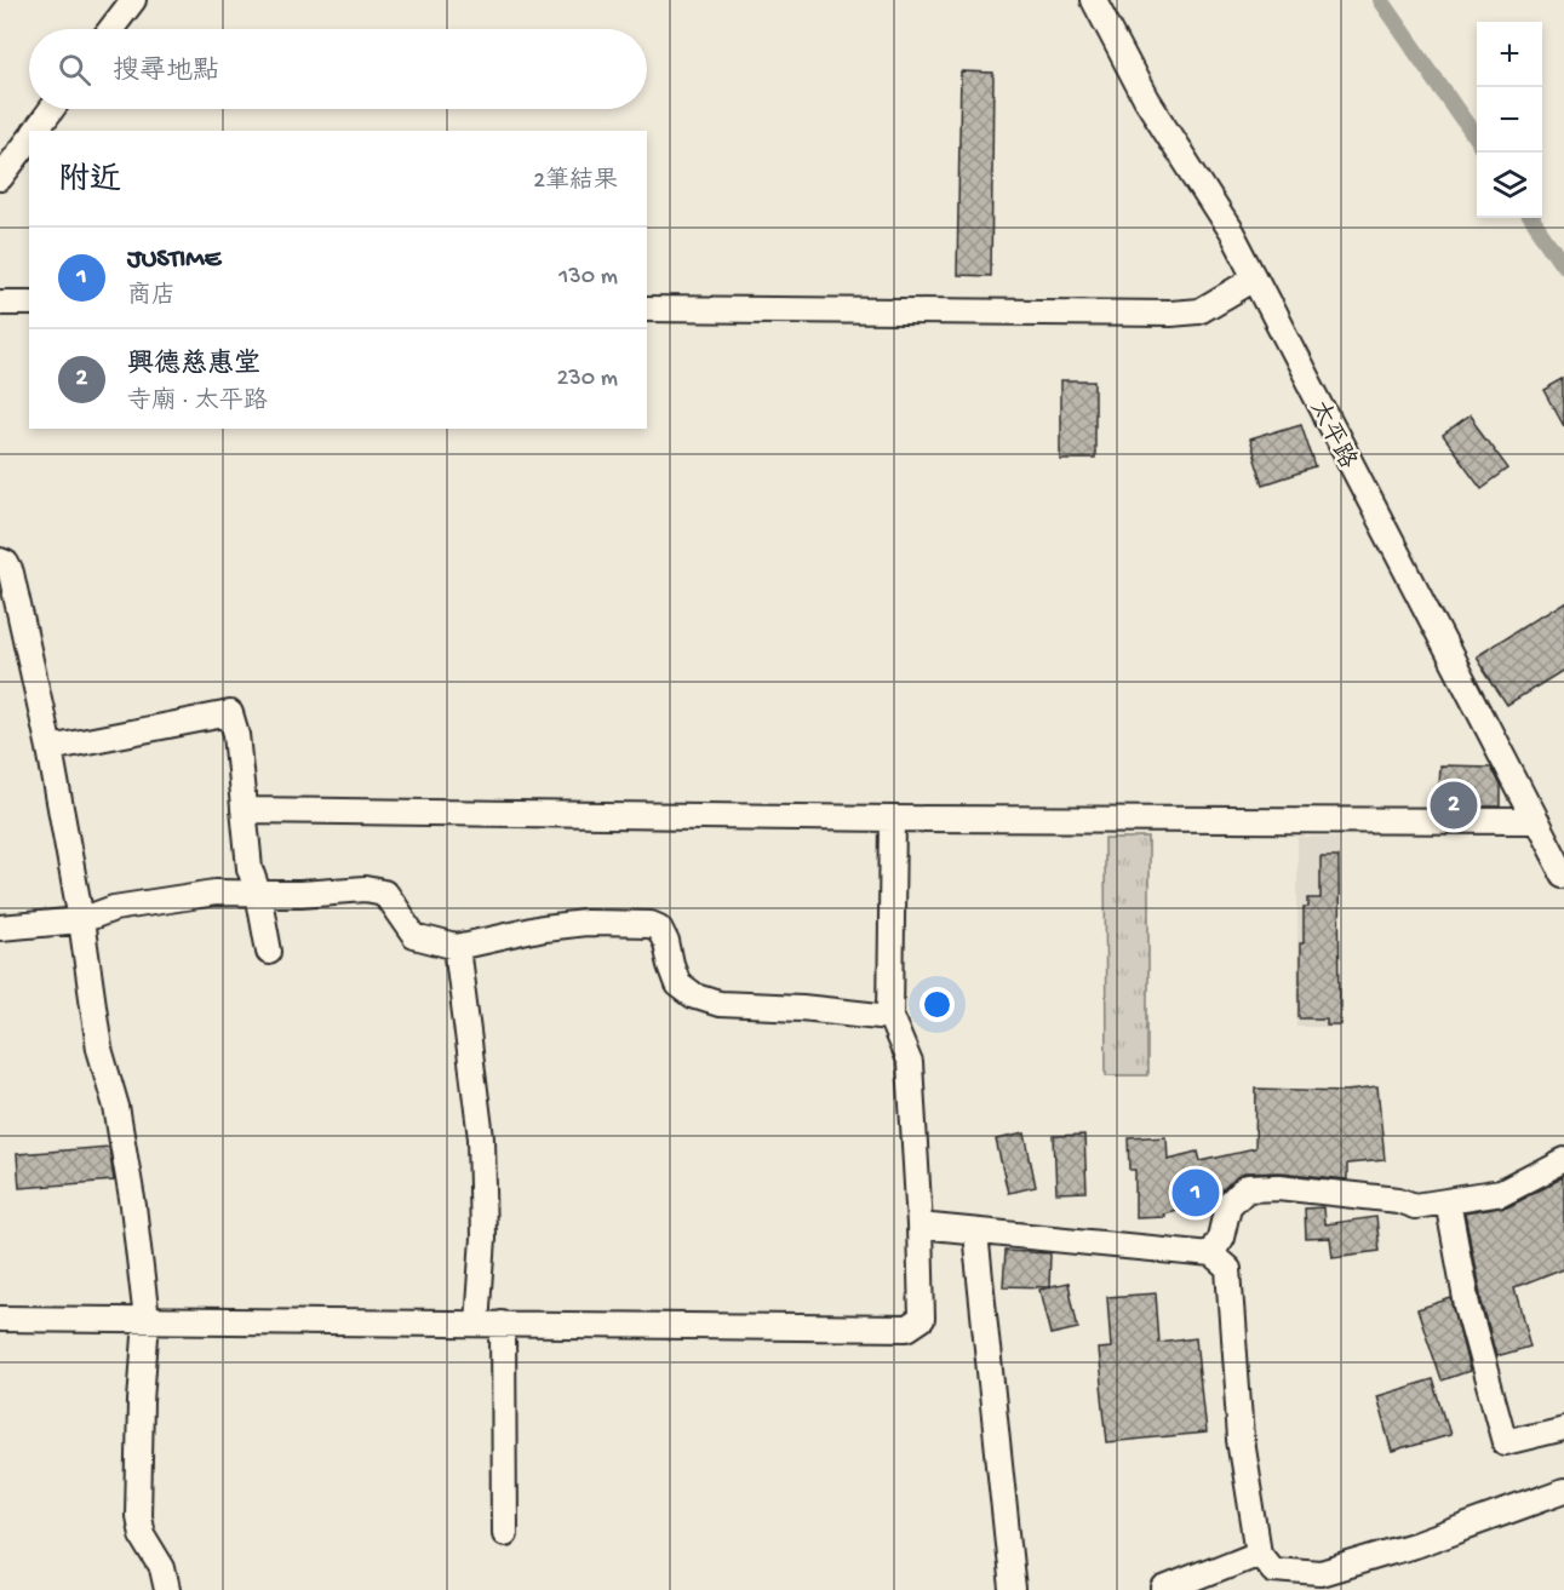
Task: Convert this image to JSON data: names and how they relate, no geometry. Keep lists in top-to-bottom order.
{
  "streets": {
    "street": ["太平路"]
  },
  "page": {
    "map_buttons": ["+", "−"],
    "search": "搜尋地點",
    "heading": ["附近", "2筆結果"],
    "list": [
      {
        "mark": "1",
        "name": "JUSTIME",
        "note": "商店",
        "value": "130 m"
      },
      {
        "mark": "2",
        "name": "興德慈惠堂",
        "note": "寺廟 · 太平路",
        "value": "230 m"
      }
    ],
    "pins": ["2", "1"]
  }
}
